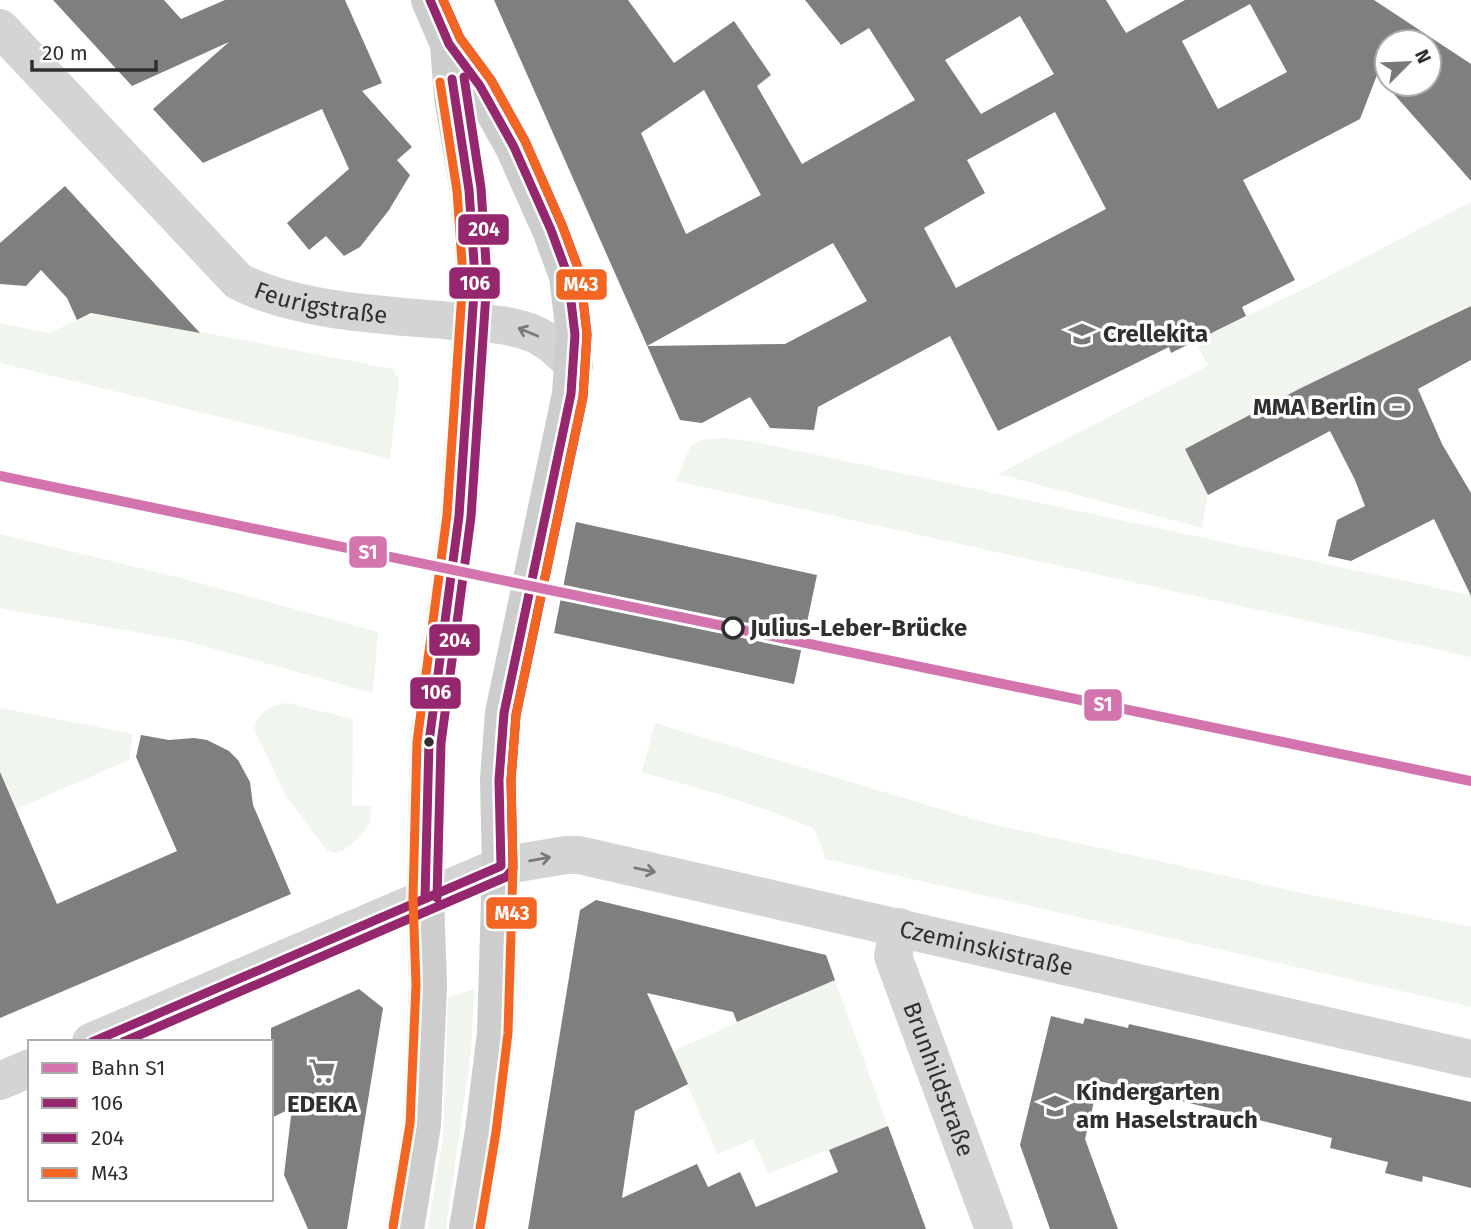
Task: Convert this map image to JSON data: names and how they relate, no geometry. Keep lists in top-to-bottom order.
{
  "streets": {
    "street": ["Feurigstraße", "Czeminskistraße", "Brunhildstraße"]
  },
  "crossings": [
    ["Czeminskistraße", "Brunhildstraße"]
  ],
  "places": {
    "school or university": ["Crellekita", "Kindergarten am Haselstrauch"],
    "sports": ["MMA Berlin"],
    "other": ["Julius-Leber-Brücke"],
    "supermarket": ["EDEKA"]
  },
  "lines": [
    "transit line 106",
    "transit line 204",
    "transit line M43",
    "rail line S1"
  ],
  "legend": [
    "Bahn S1",
    "106",
    "204",
    "M43"
  ],
  "scale_bar": "20 m",
  "north": "top right"
}
